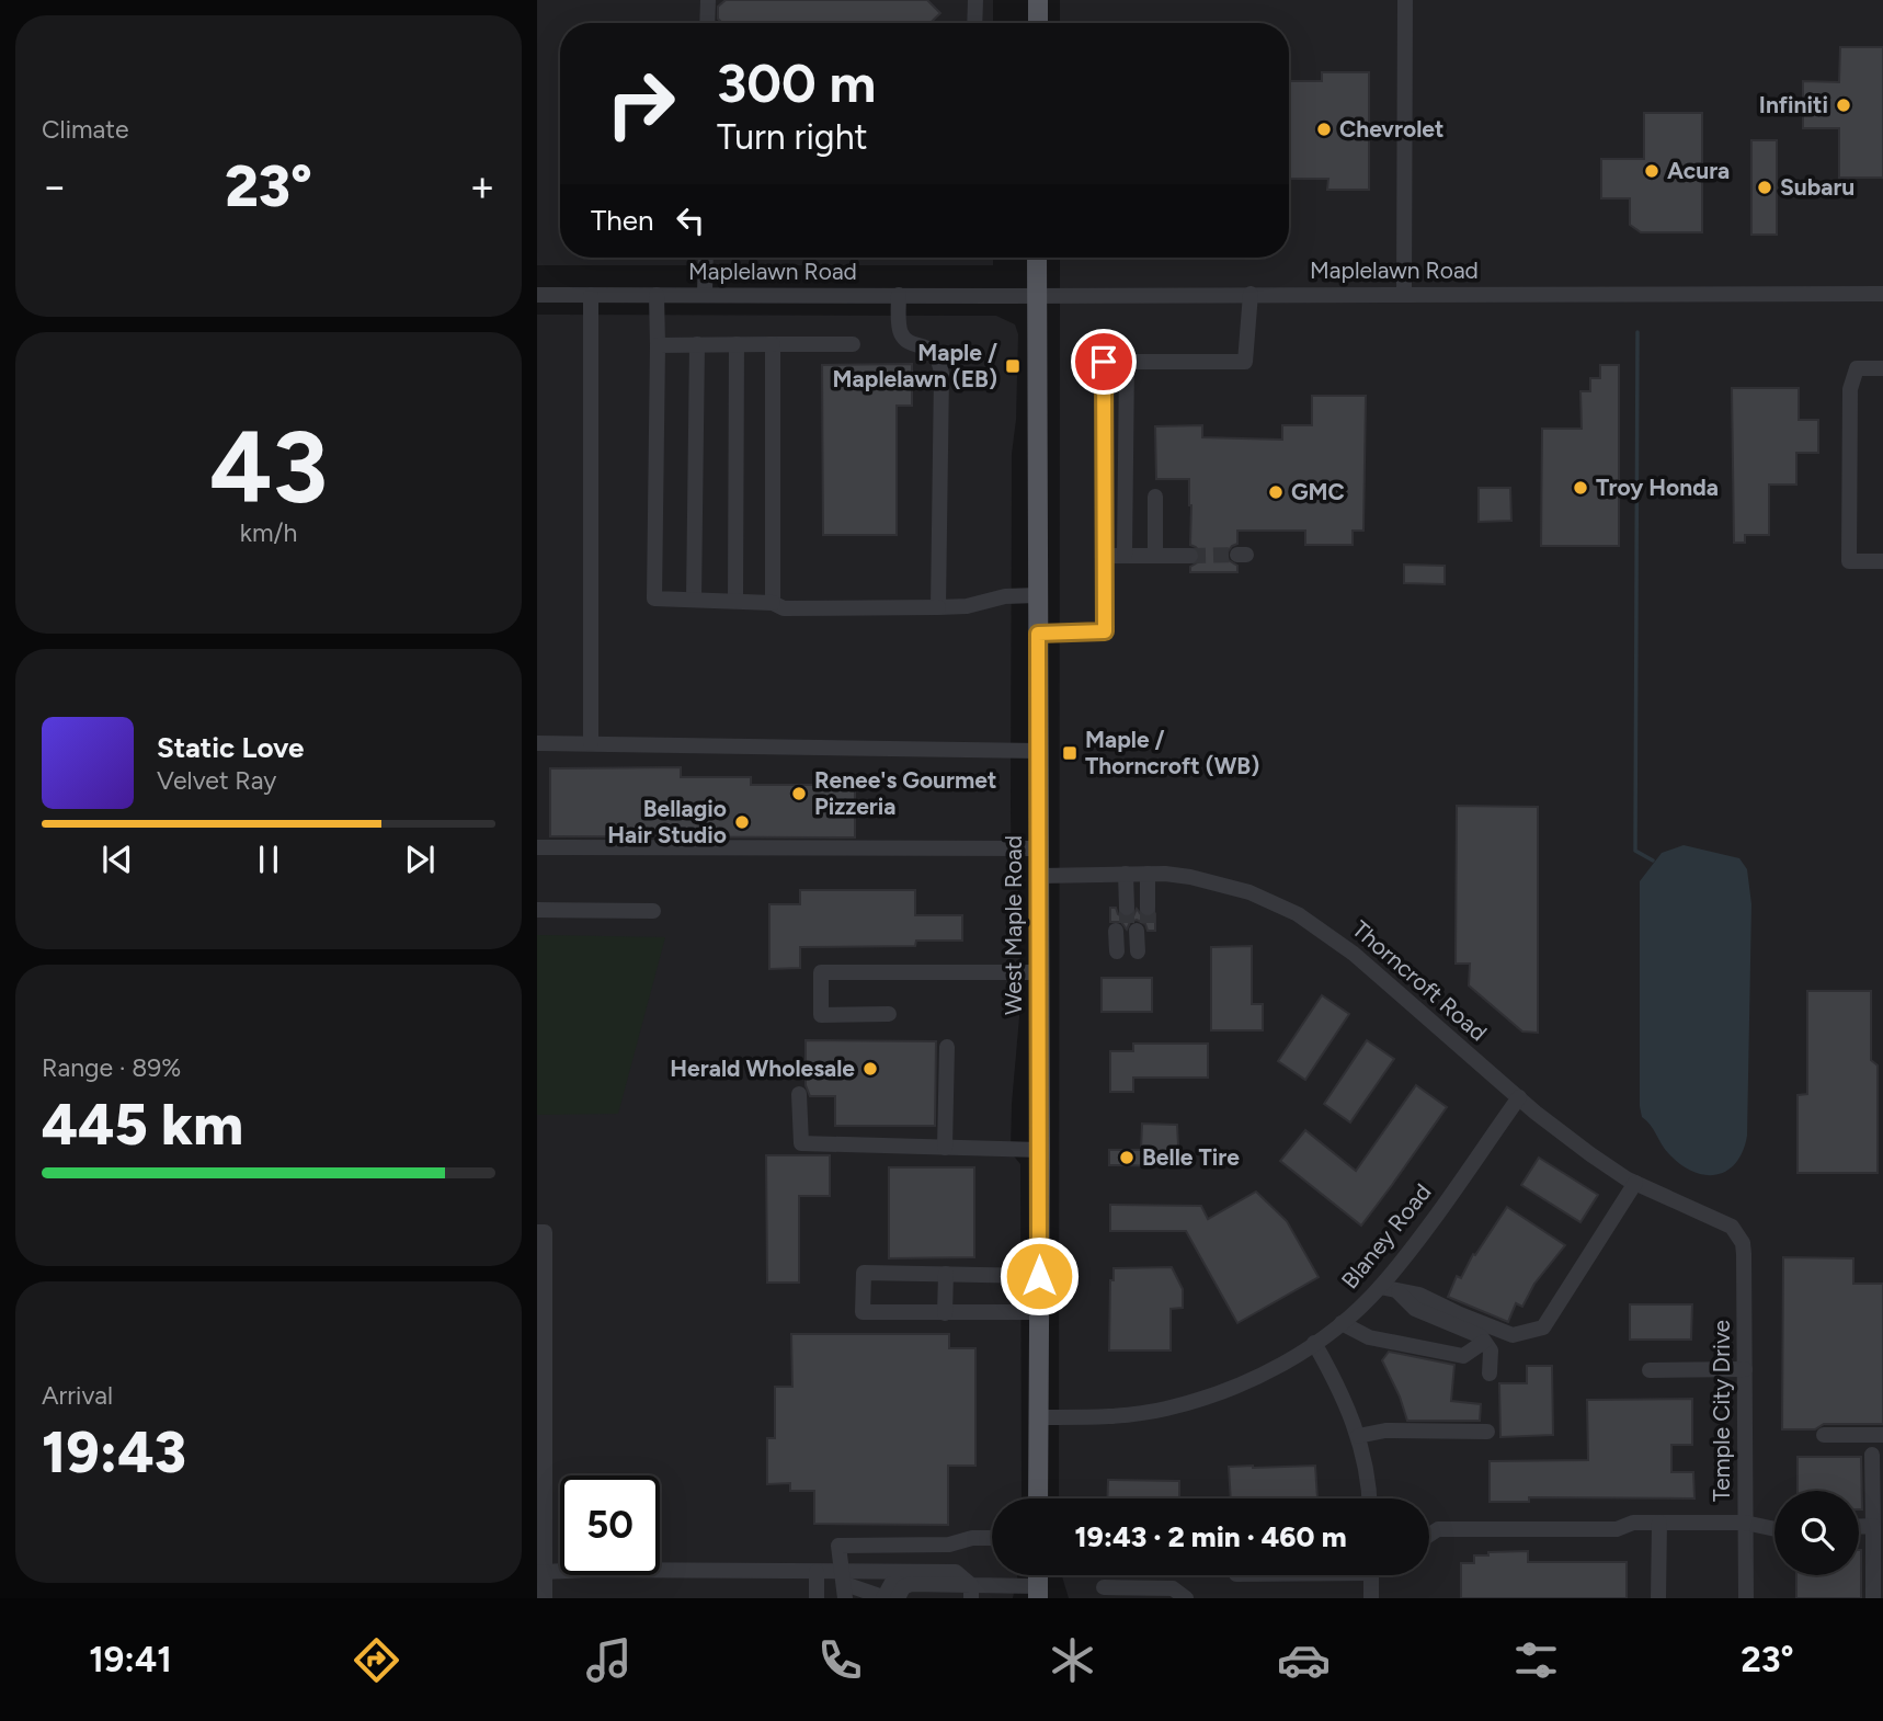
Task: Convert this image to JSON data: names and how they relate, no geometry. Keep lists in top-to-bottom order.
{
  "streets": {
    "main road": ["West Maple Road"],
    "street": [
      "Maplelawn Road",
      "Thorncroft Road",
      "Blaney Road",
      "Temple City Drive"
    ]
  },
  "crossings": [
    ["Maplelawn Road", "West Maple Road"],
    ["West Maple Road", "Thorncroft Road"],
    ["West Maple Road", "Blaney Road"],
    ["Thorncroft Road", "Blaney Road"],
    ["Thorncroft Road", "Temple City Drive"]
  ],
  "places": {
    "other": [
      "Infiniti",
      "Chevrolet",
      "Acura",
      "Subaru",
      "Troy Honda",
      "GMC",
      "Renee's Gourmet Pizzeria",
      "Bellagio Hair Studio",
      "Herald Wholesale",
      "Belle Tire"
    ],
    "transit": ["Maple / Maplelawn (EB)", "Maple / Thorncroft (WB)"]
  },
  "page": {
    "tile": [
      "Climate",
      ["43", "km/h"],
      ["Range · 89%", "445 km"],
      ["Arrival", "19:43"]
    ],
    "turn": ["300 m", "Turn right"],
    "heat": ["−", "23°", "+"],
    "then": "Then",
    "song": ["Static Love", "Velvet Ray"],
    "limit": "50",
    "trip": "19:43 · 2 min · 460 m",
    "tabs": ["19:41", "23°"]
  }
}
